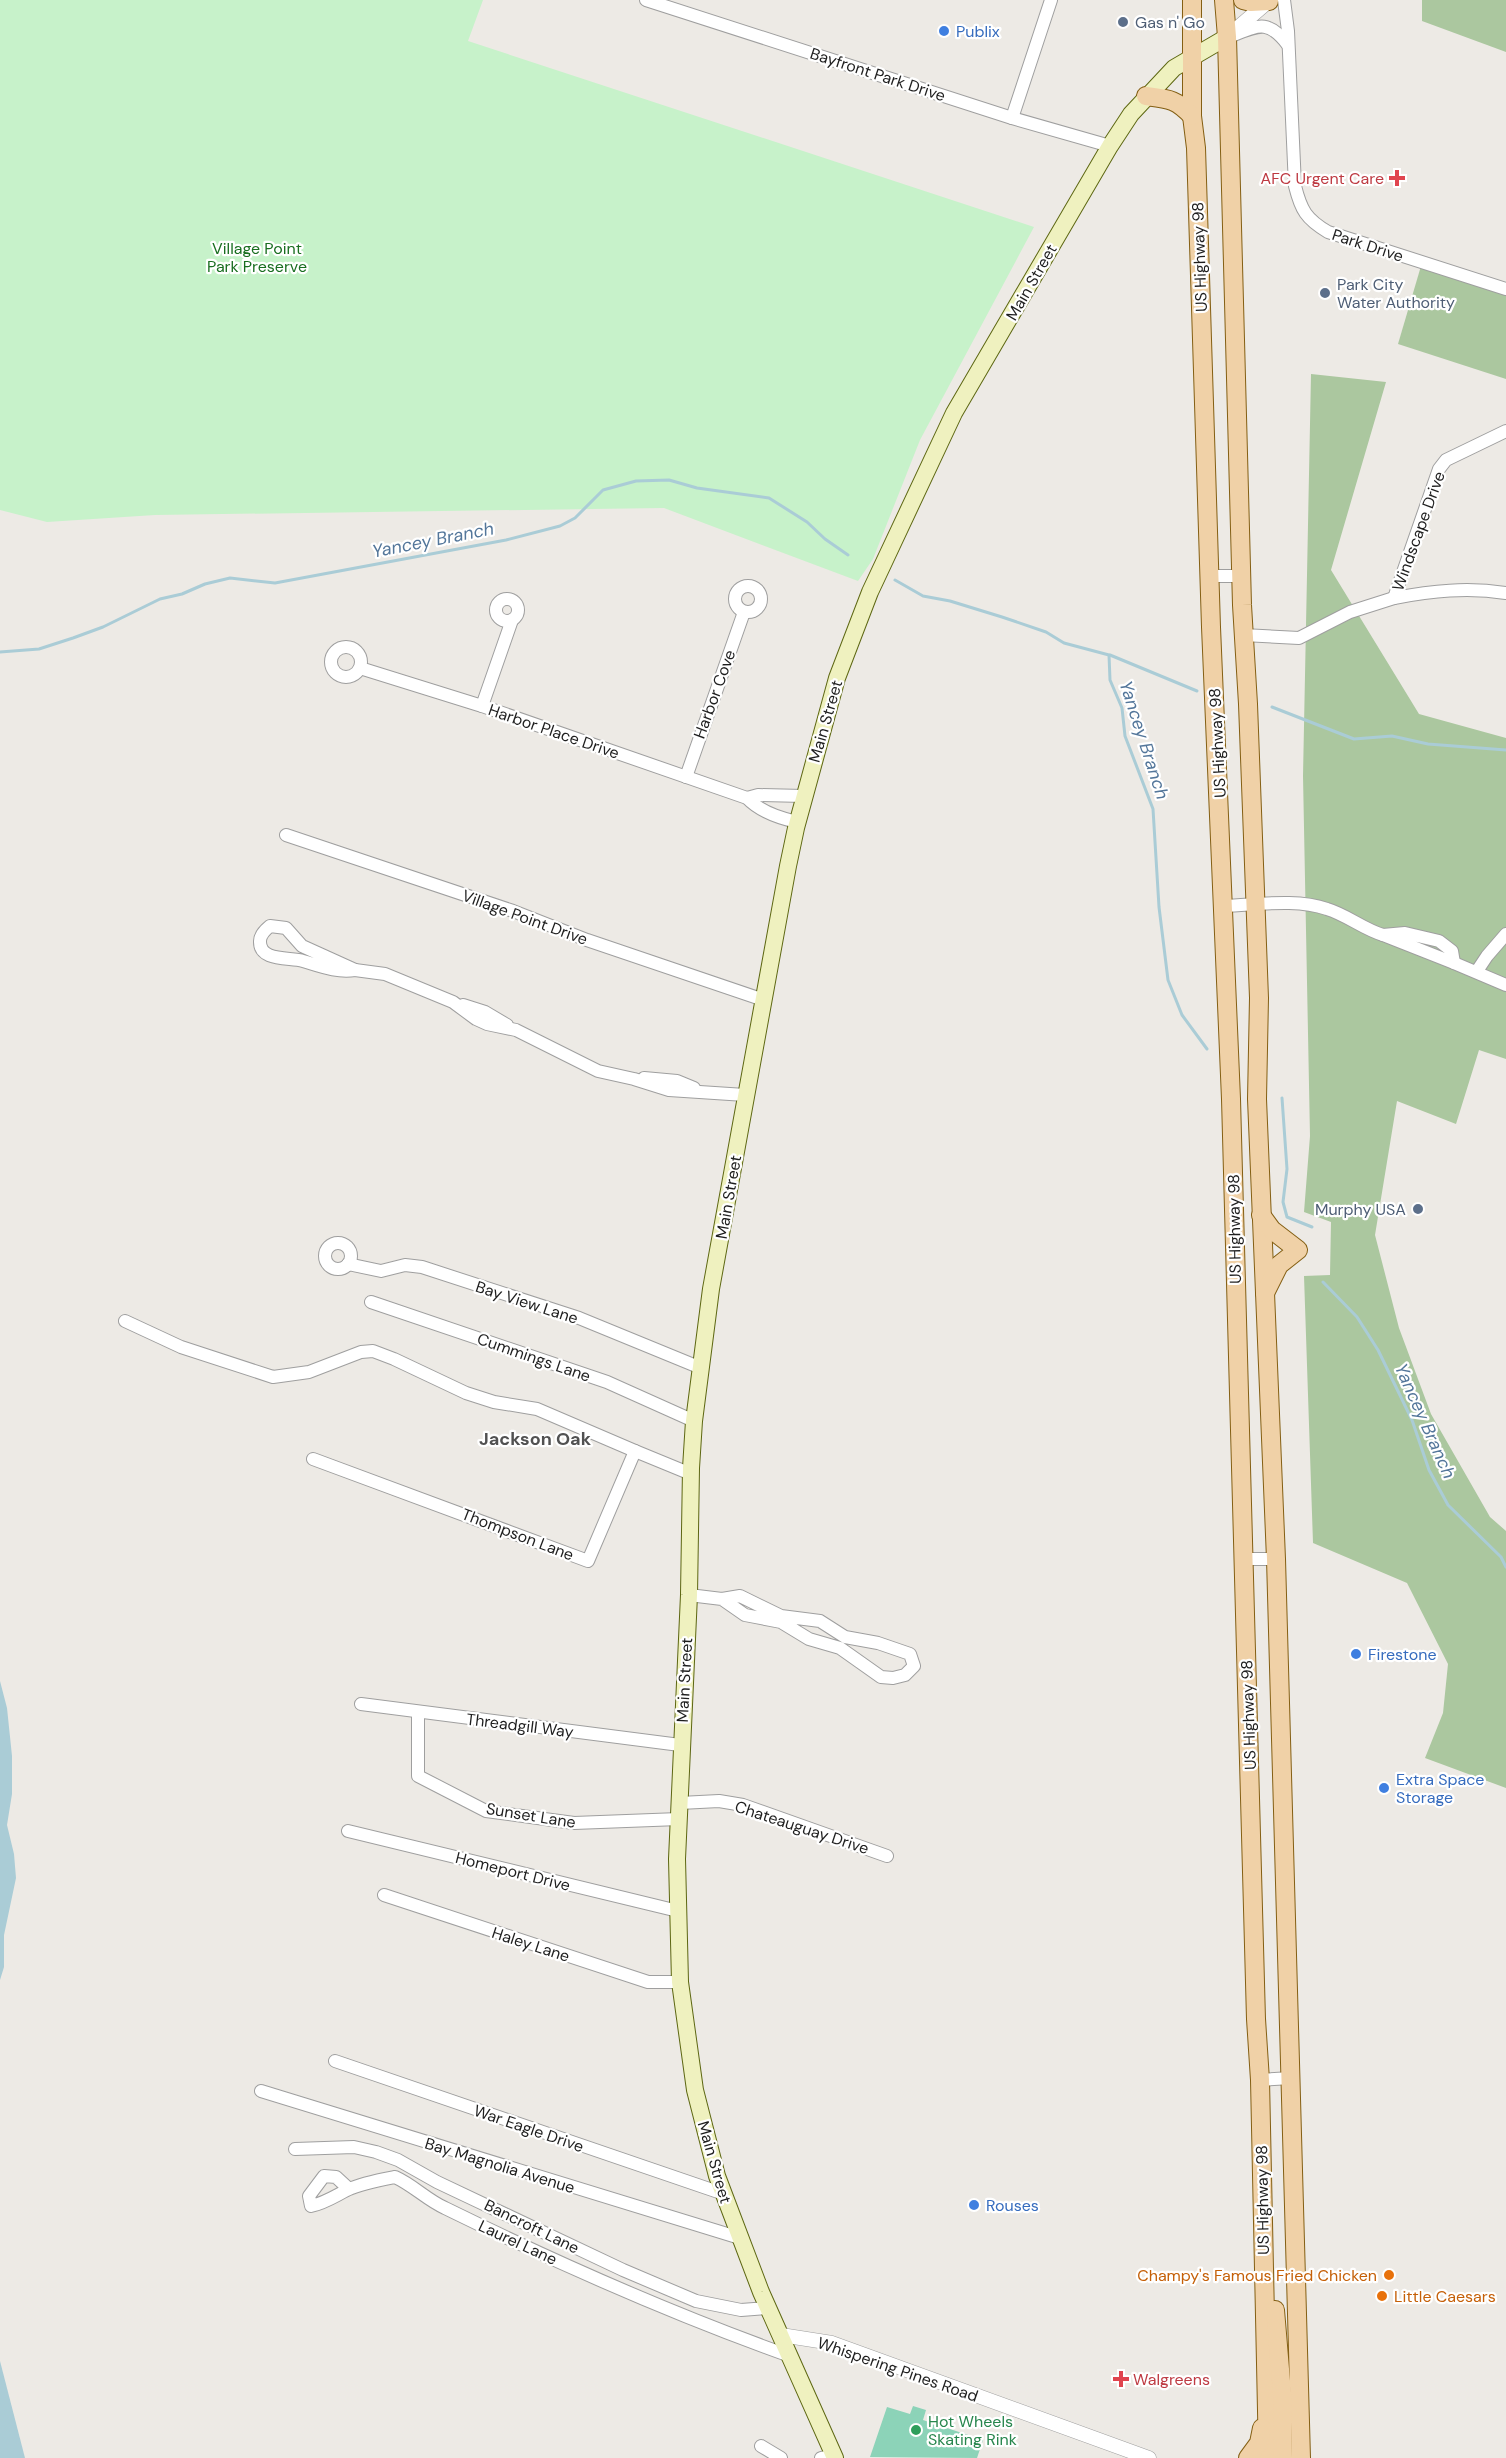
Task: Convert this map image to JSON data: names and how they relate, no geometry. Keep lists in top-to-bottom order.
{
  "streets": {
    "main road": ["US Highway 98", "Main Street"],
    "street": [
      "Bayfront Park Drive",
      "Park Drive",
      "Windscape Drive",
      "Harbor Cove",
      "Harbor Place Drive",
      "Village Point Drive",
      "Bay View Lane",
      "Cummings Lane",
      "Thompson Lane",
      "Threadgill Way",
      "Sunset Lane",
      "Chateauguay Drive",
      "Homeport Drive",
      "Haley Lane",
      "War Eagle Drive",
      "Bay Magnolia Avenue",
      "Bancroft Lane",
      "Laurel Lane",
      "Whispering Pines Road"
    ]
  },
  "crossings": [
    ["Bayfront Park Drive", "Main Street"],
    ["US Highway 98", "Main Street"],
    ["US Highway 98", "Windscape Drive"],
    ["Main Street", "Harbor Place Drive"],
    ["Main Street", "Village Point Drive"],
    ["Main Street", "Bay View Lane"],
    ["Main Street", "Cummings Lane"],
    ["Main Street", "Threadgill Way"],
    ["Main Street", "Sunset Lane"],
    ["Main Street", "Chateauguay Drive"],
    ["Main Street", "Homeport Drive"],
    ["Main Street", "Haley Lane"],
    ["Main Street", "War Eagle Drive"],
    ["Main Street", "Bay Magnolia Avenue"],
    ["Main Street", "Bancroft Lane"],
    ["Main Street", "Laurel Lane"],
    ["Main Street", "Whispering Pines Road"],
    ["Harbor Cove", "Harbor Place Drive"],
    ["Threadgill Way", "Sunset Lane"],
    ["Sunset Lane", "Chateauguay Drive"]
  ],
  "districts": ["Jackson Oak"],
  "water": ["Yancey Branch"],
  "parks": ["Village Point Park Preserve"],
  "places": {
    "other": [
      "Gas n' Go",
      "Publix",
      "Park City Water Authority",
      "Murphy USA",
      "Firestone",
      "Extra Space Storage",
      "Rouses",
      "Champy's Famous Fried Chicken",
      "Little Caesars",
      "Hot Wheels Skating Rink"
    ],
    "health": ["AFC Urgent Care", "Walgreens"]
  }
}
